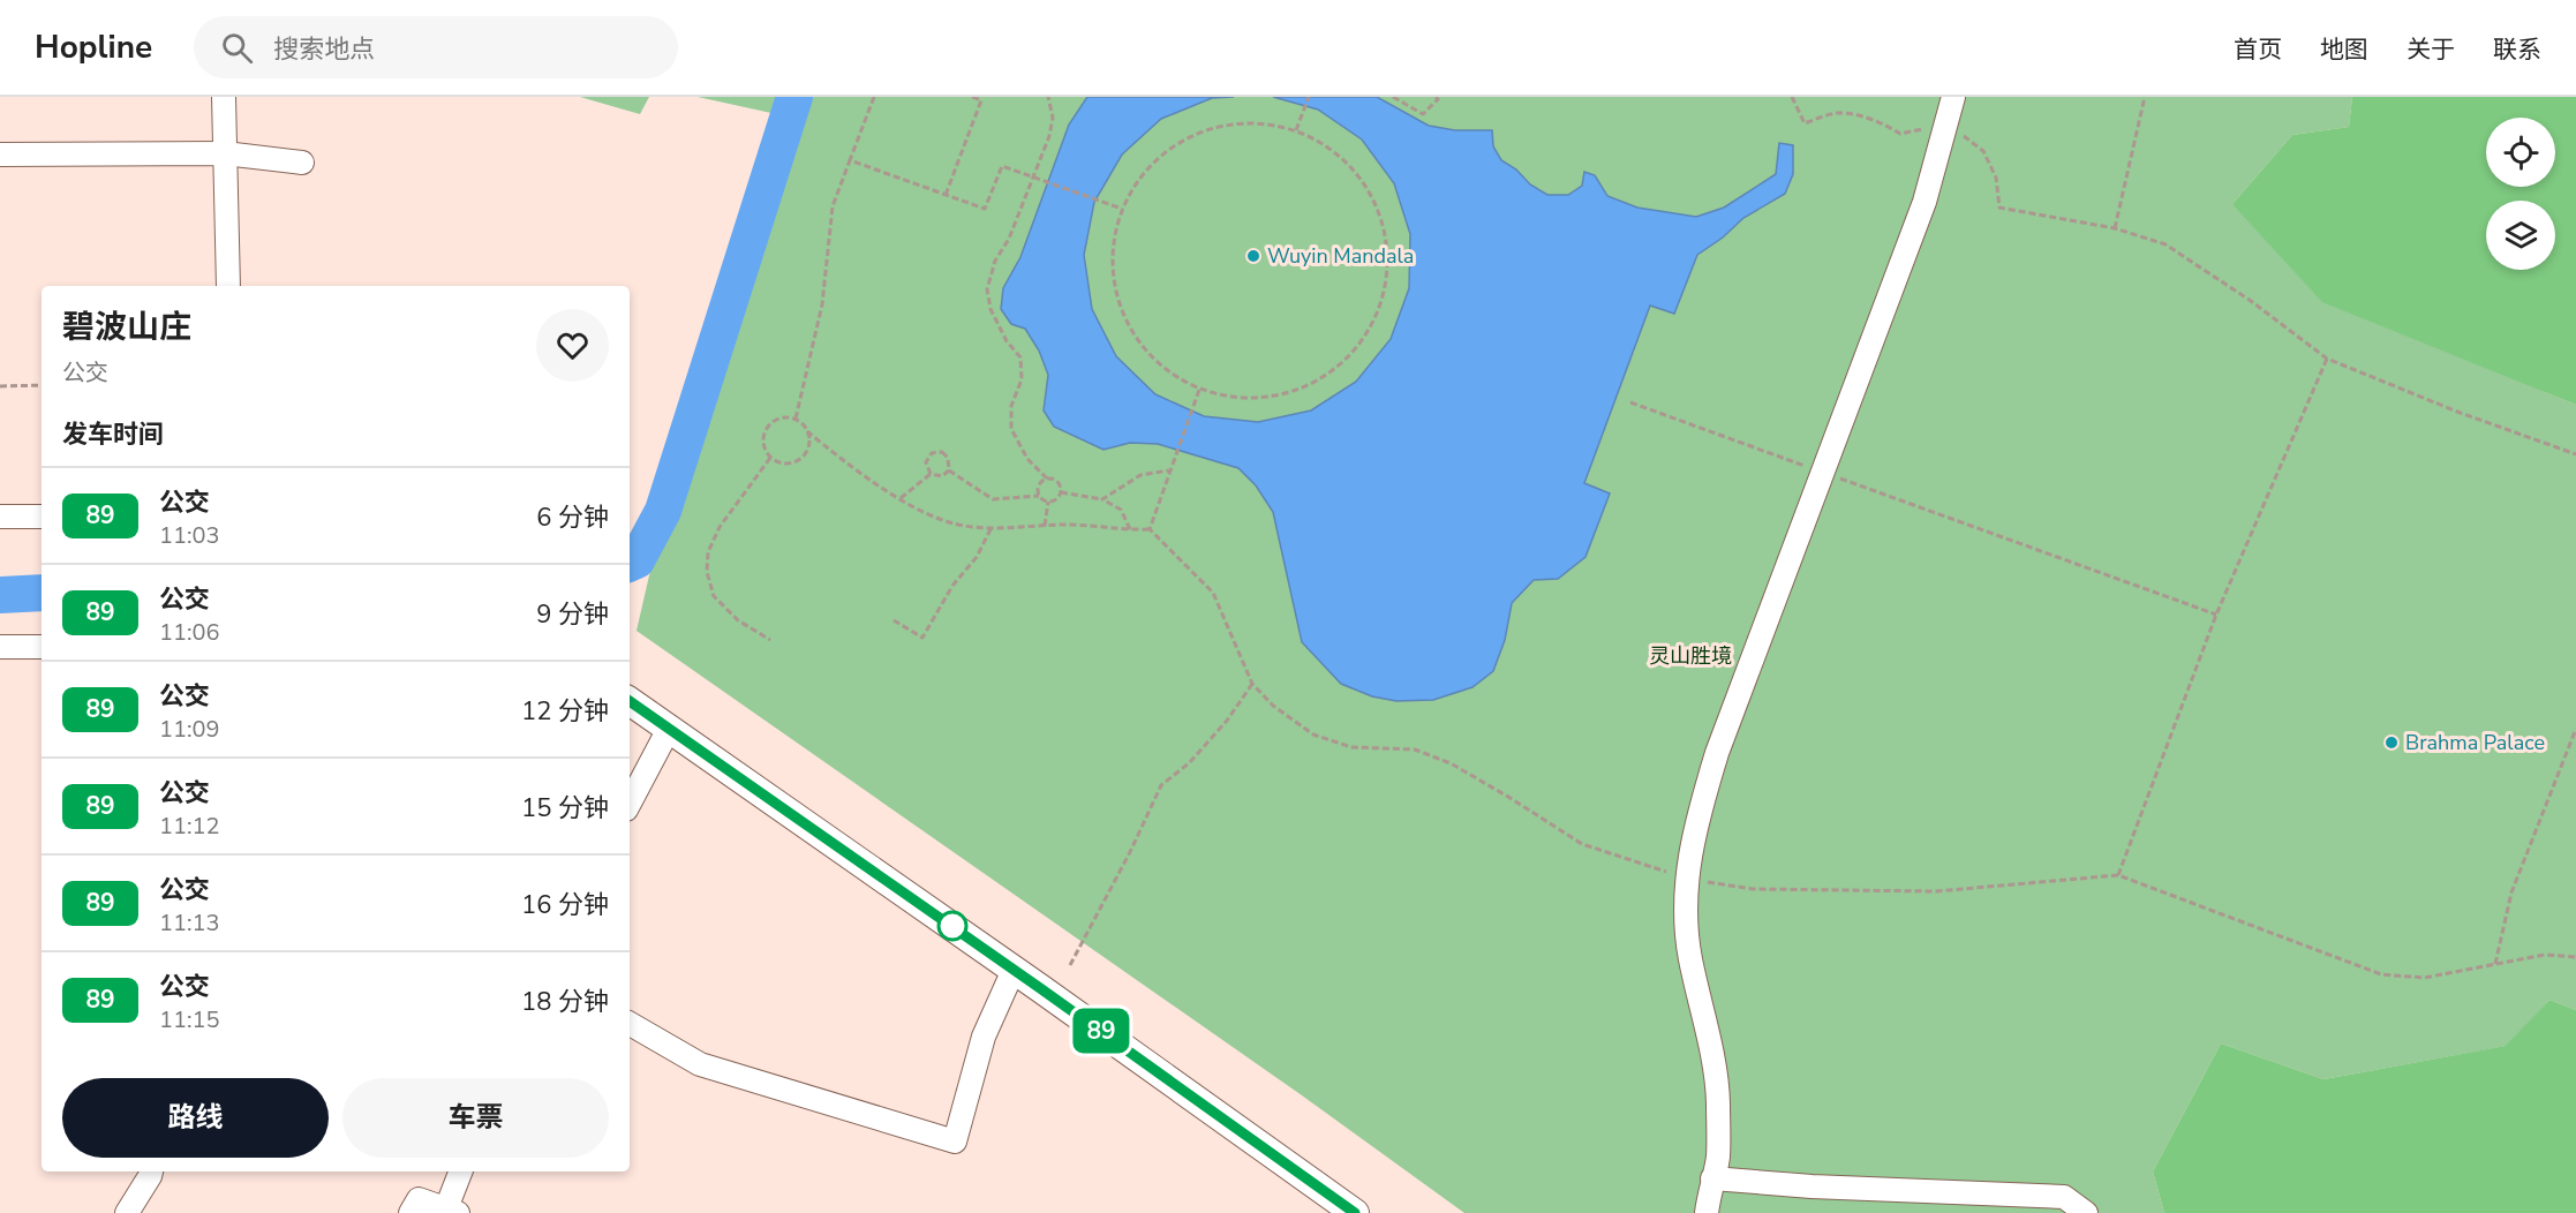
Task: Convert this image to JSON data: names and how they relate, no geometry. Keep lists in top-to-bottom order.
{
  "parks": ["灵山胜境"],
  "places": ["Wuyin Mandala", "Brahma Palace"],
  "lines": ["bus line 89"],
  "page": {
    "header": "Hopline",
    "search": "搜索地点",
    "nav": [
      "首页",
      "地图",
      "关于",
      "联系"
    ],
    "on_map": "89",
    "heading": [
      ["碧波山庄", "公交"],
      "发车时间"
    ],
    "list": [
      {
        "mark": "89",
        "name": "公交",
        "note": "11:03",
        "value": "6 分钟"
      },
      {
        "mark": "89",
        "name": "公交",
        "note": "11:06",
        "value": "9 分钟"
      },
      {
        "mark": "89",
        "name": "公交",
        "note": "11:09",
        "value": "12 分钟"
      },
      {
        "mark": "89",
        "name": "公交",
        "note": "11:12",
        "value": "15 分钟"
      },
      {
        "mark": "89",
        "name": "公交",
        "note": "11:13",
        "value": "16 分钟"
      },
      {
        "mark": "89",
        "name": "公交",
        "note": "11:15",
        "value": "18 分钟"
      }
    ],
    "buttons": ["路线", "车票"]
  }
}
